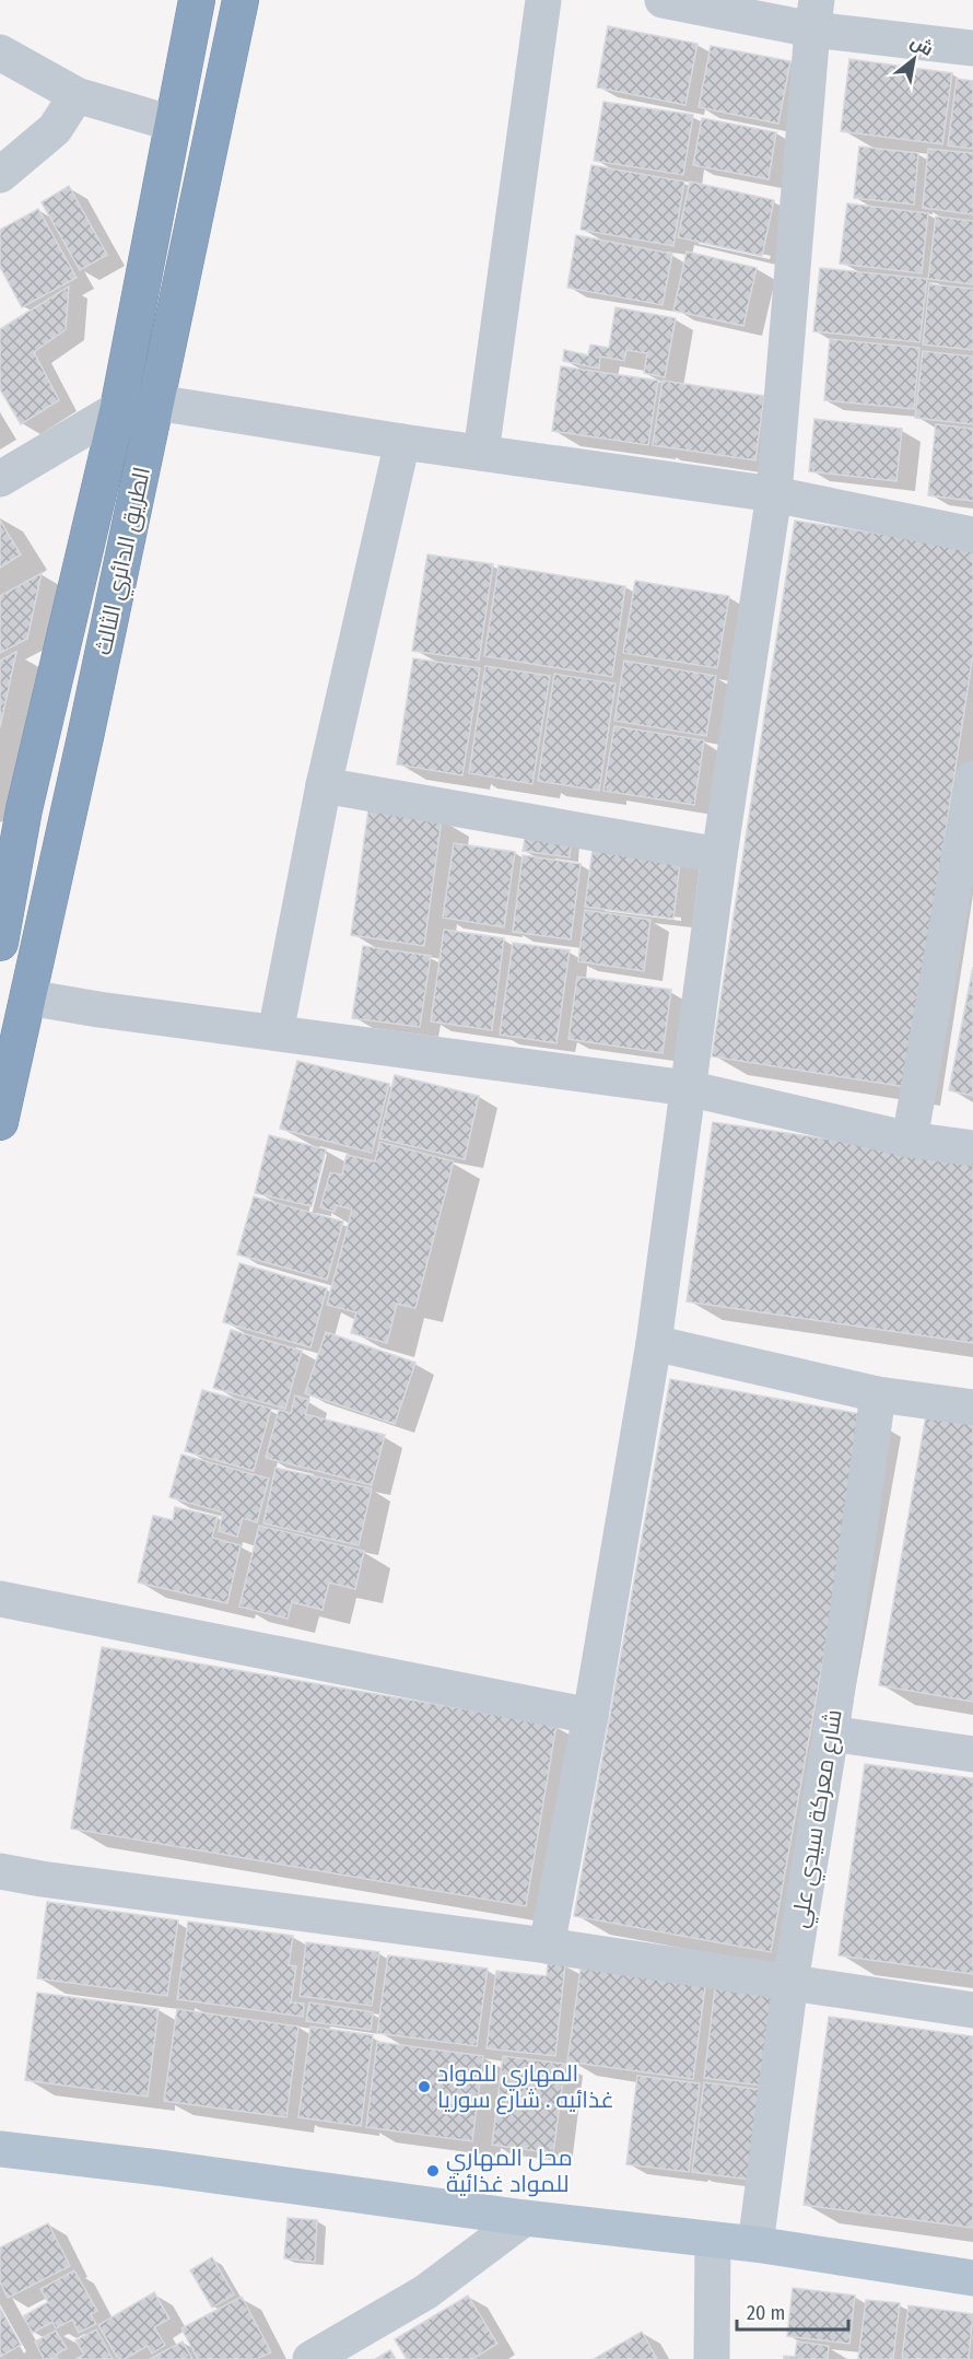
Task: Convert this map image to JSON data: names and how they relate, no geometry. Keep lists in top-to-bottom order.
{
  "streets": {
    "highway": ["الطريق الدائري الثالث"],
    "street": ["شارع معركة سيدي علي"]
  },
  "places": ["المهاري للمواد غذائيه . شارع سوريا", "محل المهاري للمواد غذائية"],
  "scale_bar": "20 m",
  "north": "top right"
}
